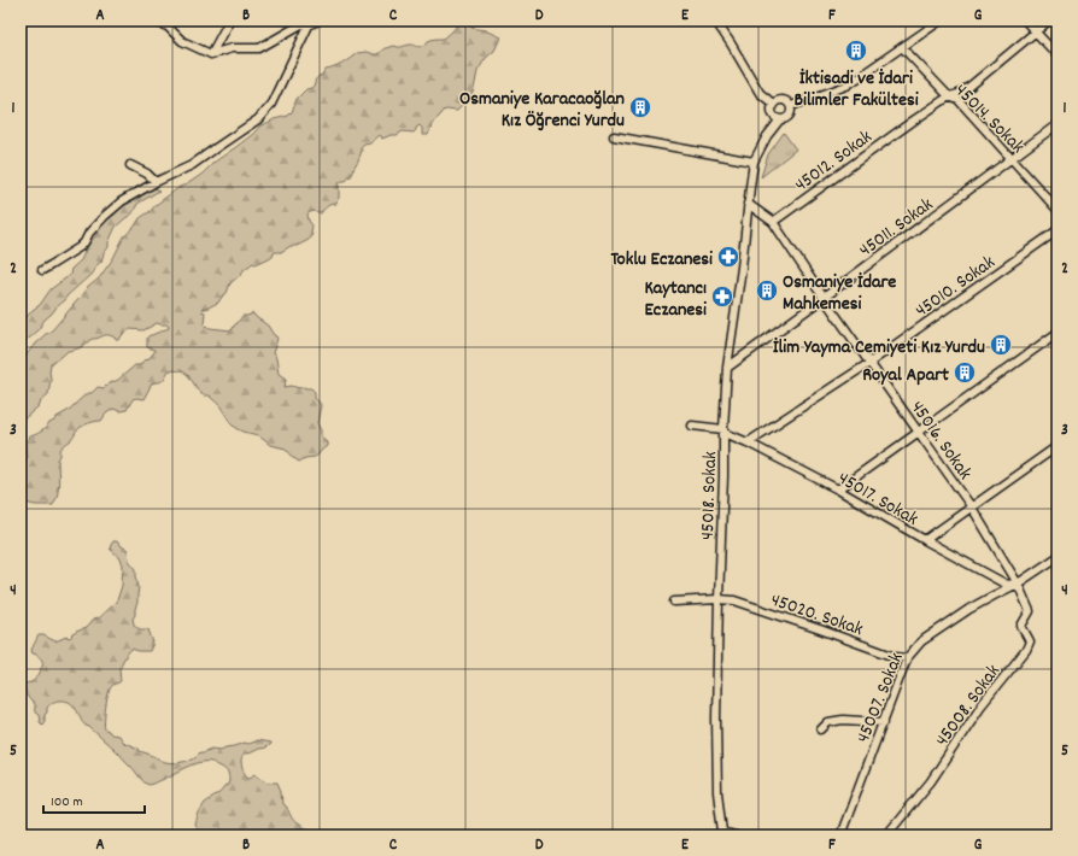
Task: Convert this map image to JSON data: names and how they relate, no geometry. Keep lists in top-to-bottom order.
{
  "streets": {
    "street": [
      "45014. Sokak",
      "45012. Sokak",
      "45011. Sokak",
      "45010. Sokak",
      "45016. Sokak",
      "45018. Sokak",
      "45017. Sokak",
      "45020. Sokak",
      "45007. Sokak",
      "45008. Sokak"
    ]
  },
  "crossings": [
    ["45014. Sokak", "45012. Sokak"],
    ["45014. Sokak", "45011. Sokak"],
    ["45012. Sokak", "45016. Sokak"],
    ["45011. Sokak", "45016. Sokak"],
    ["45011. Sokak", "45018. Sokak"],
    ["45010. Sokak", "45016. Sokak"],
    ["45010. Sokak", "45017. Sokak"],
    ["45016. Sokak", "45018. Sokak"],
    ["45016. Sokak", "45017. Sokak"],
    ["45016. Sokak", "45007. Sokak"],
    ["45016. Sokak", "45008. Sokak"],
    ["45018. Sokak", "45017. Sokak"],
    ["45018. Sokak", "45020. Sokak"],
    ["45017. Sokak", "45007. Sokak"],
    ["45017. Sokak", "45008. Sokak"],
    ["45020. Sokak", "45007. Sokak"],
    ["45007. Sokak", "45008. Sokak"]
  ],
  "places": {
    "building": [
      "İktisadi ve İdari Bilimler Fakültesi",
      "Osmaniye Karacaoğlan Kız Öğrenci Yurdu",
      "Osmaniye İdare Mahkemesi",
      "İlim Yayma Cemiyeti Kız Yurdu",
      "Royal Apart"
    ],
    "pharmacy": ["Toklu Eczanesi", "Kaytancı Eczanesi"]
  },
  "scale_bar": "100 m",
  "grid": {
    "columns": [
      "A",
      "B",
      "C",
      "D",
      "E",
      "F",
      "G"
    ],
    "rows": [
      "1",
      "2",
      "3",
      "4",
      "5"
    ]
  }
}
